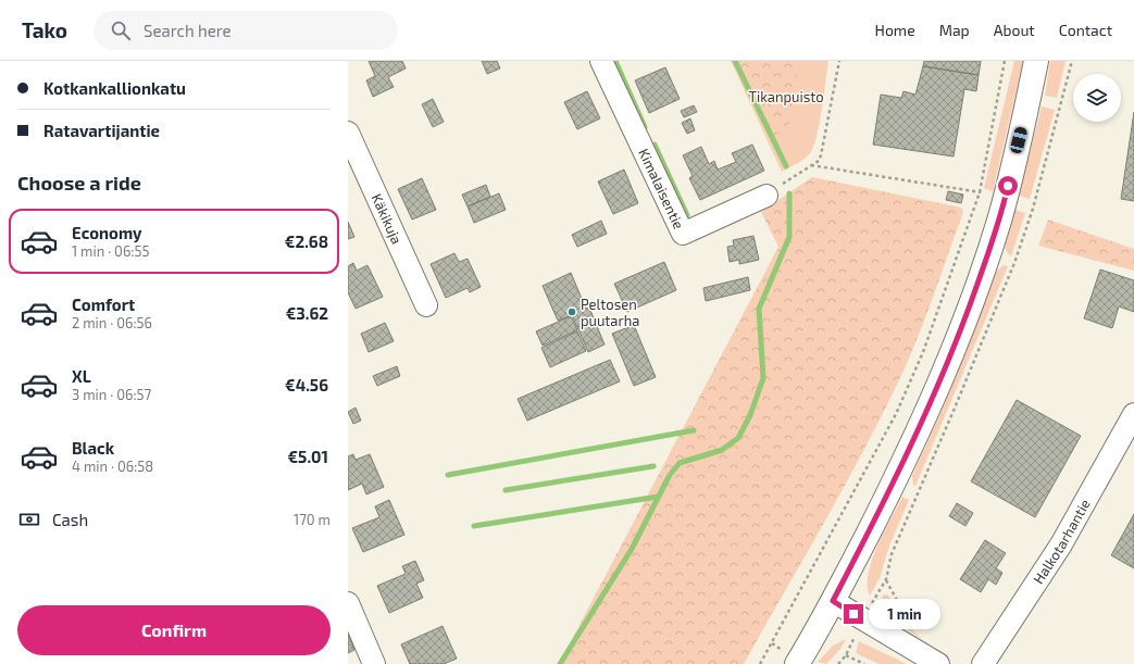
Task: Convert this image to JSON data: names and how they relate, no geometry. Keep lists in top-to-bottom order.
{
  "streets": {
    "street": ["Kimalaisentie", "Käkikuja", "Halkotarhantie"]
  },
  "parks": ["Tikanpuisto"],
  "places": ["Peltosen puutarha"],
  "page": {
    "header": "Tako",
    "search": "Search here",
    "nav": [
      "Home",
      "Map",
      "About",
      "Contact"
    ],
    "banner": ["Kotkankallionkatu", "Ratavartijantie"],
    "heading": "Choose a ride",
    "list": [
      {
        "name": "Economy",
        "note": "1 min · 06:55",
        "value": "€2.68"
      },
      {
        "name": "Comfort",
        "note": "2 min · 06:56",
        "value": "€3.62"
      },
      {
        "name": "XL",
        "note": "3 min · 06:57",
        "value": "€4.56"
      },
      {
        "name": "Black",
        "note": "4 min · 06:58",
        "value": "€5.01"
      }
    ],
    "pay": ["Cash", "170 m"],
    "buttons": "Confirm",
    "bubble": "1 min"
  }
}
